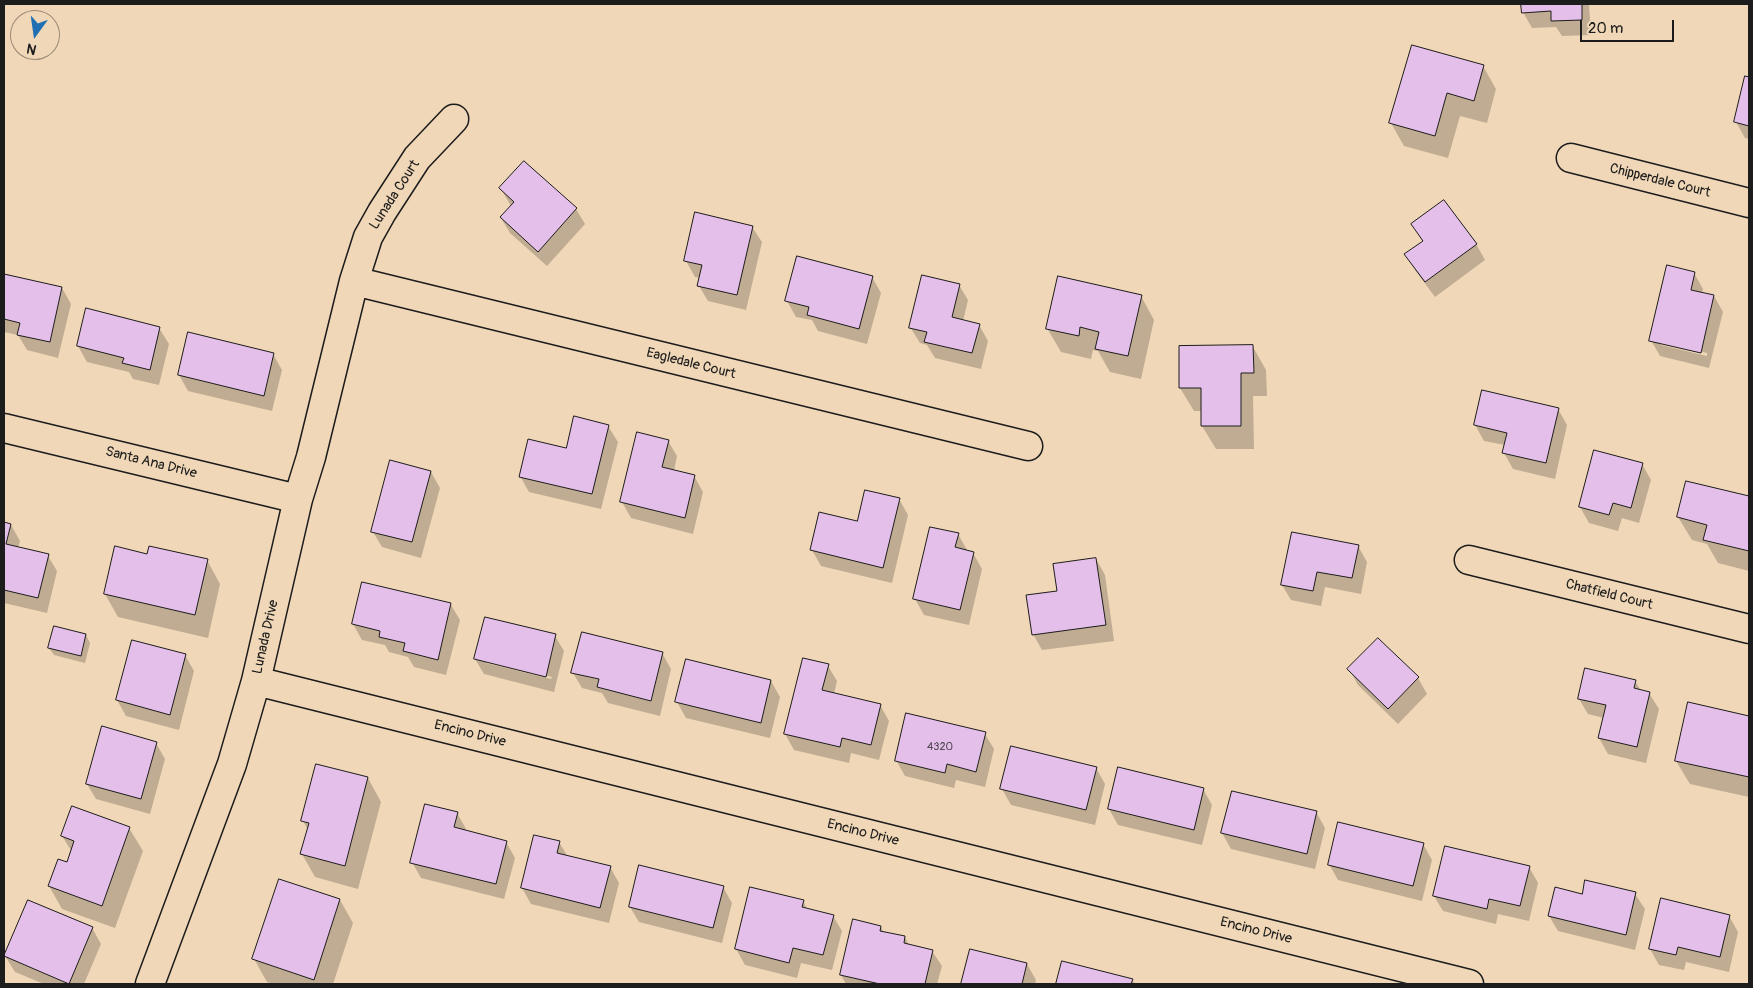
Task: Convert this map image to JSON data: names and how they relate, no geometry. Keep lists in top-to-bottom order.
{
  "streets": {
    "street": [
      "Chipperdale Court",
      "Lunada Court",
      "Eagledale Court",
      "Santa Ana Drive",
      "Chatfield Court",
      "Lunada Drive",
      "Encino Drive"
    ]
  },
  "crossings": [
    ["Lunada Court", "Eagledale Court"],
    ["Lunada Court", "Lunada Drive"],
    ["Eagledale Court", "Lunada Drive"],
    ["Santa Ana Drive", "Lunada Drive"],
    ["Lunada Drive", "Encino Drive"]
  ],
  "house_numbers": ["4320"],
  "scale_bar": "20 m",
  "north": "bottom"
}
